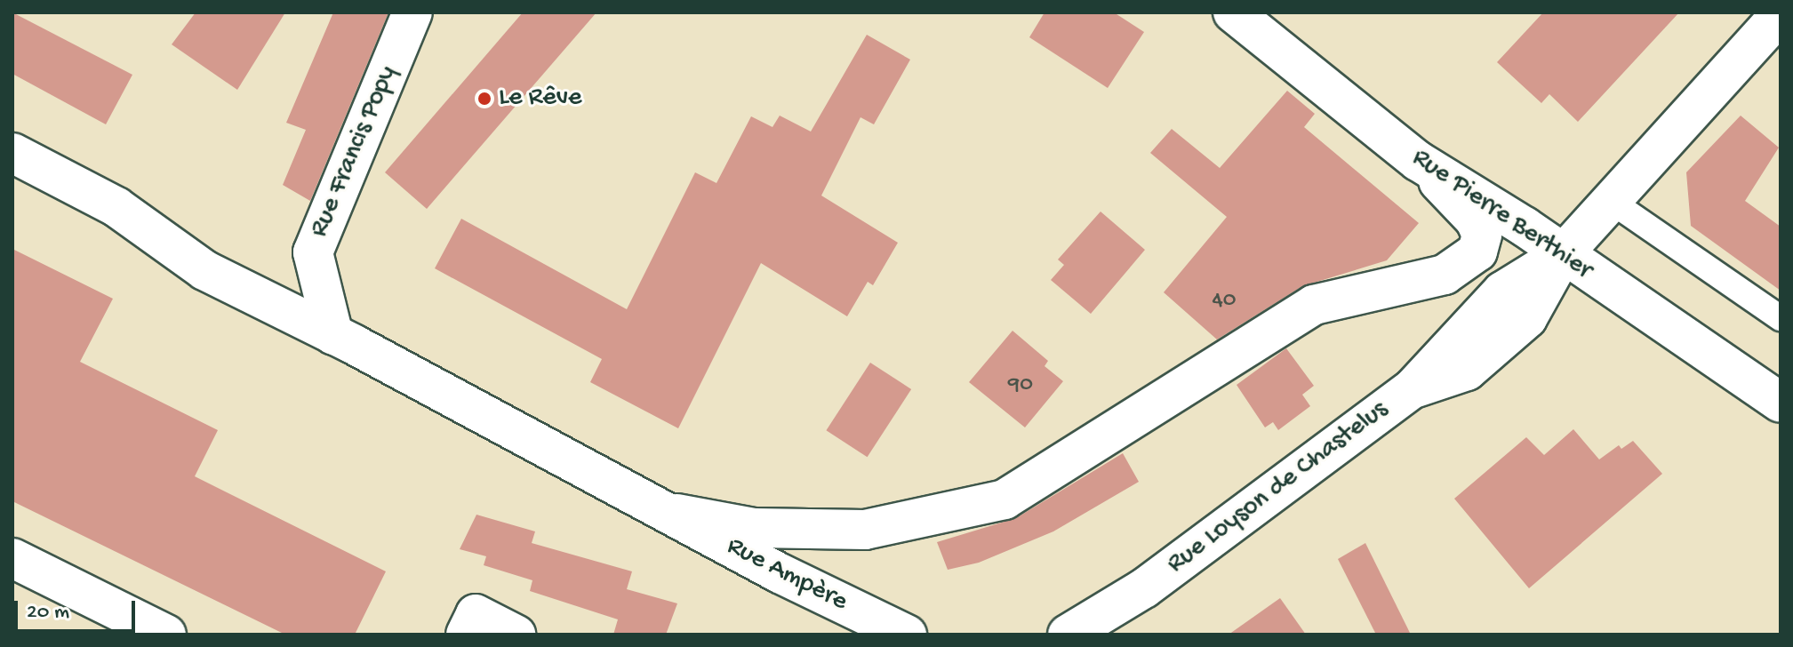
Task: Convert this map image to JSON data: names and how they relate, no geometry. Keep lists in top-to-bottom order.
{
  "streets": {
    "street": [
      "Rue Francis Popy",
      "Rue Pierre Berthier",
      "Rue Loyson de Chastelus",
      "Rue Ampère"
    ]
  },
  "crossings": [
    ["Rue Francis Popy", "Rue Ampère"],
    ["Rue Pierre Berthier", "Rue Loyson de Chastelus"]
  ],
  "places": ["Le Rêve"],
  "house_numbers": ["40", "90"],
  "scale_bar": "20 m"
}
